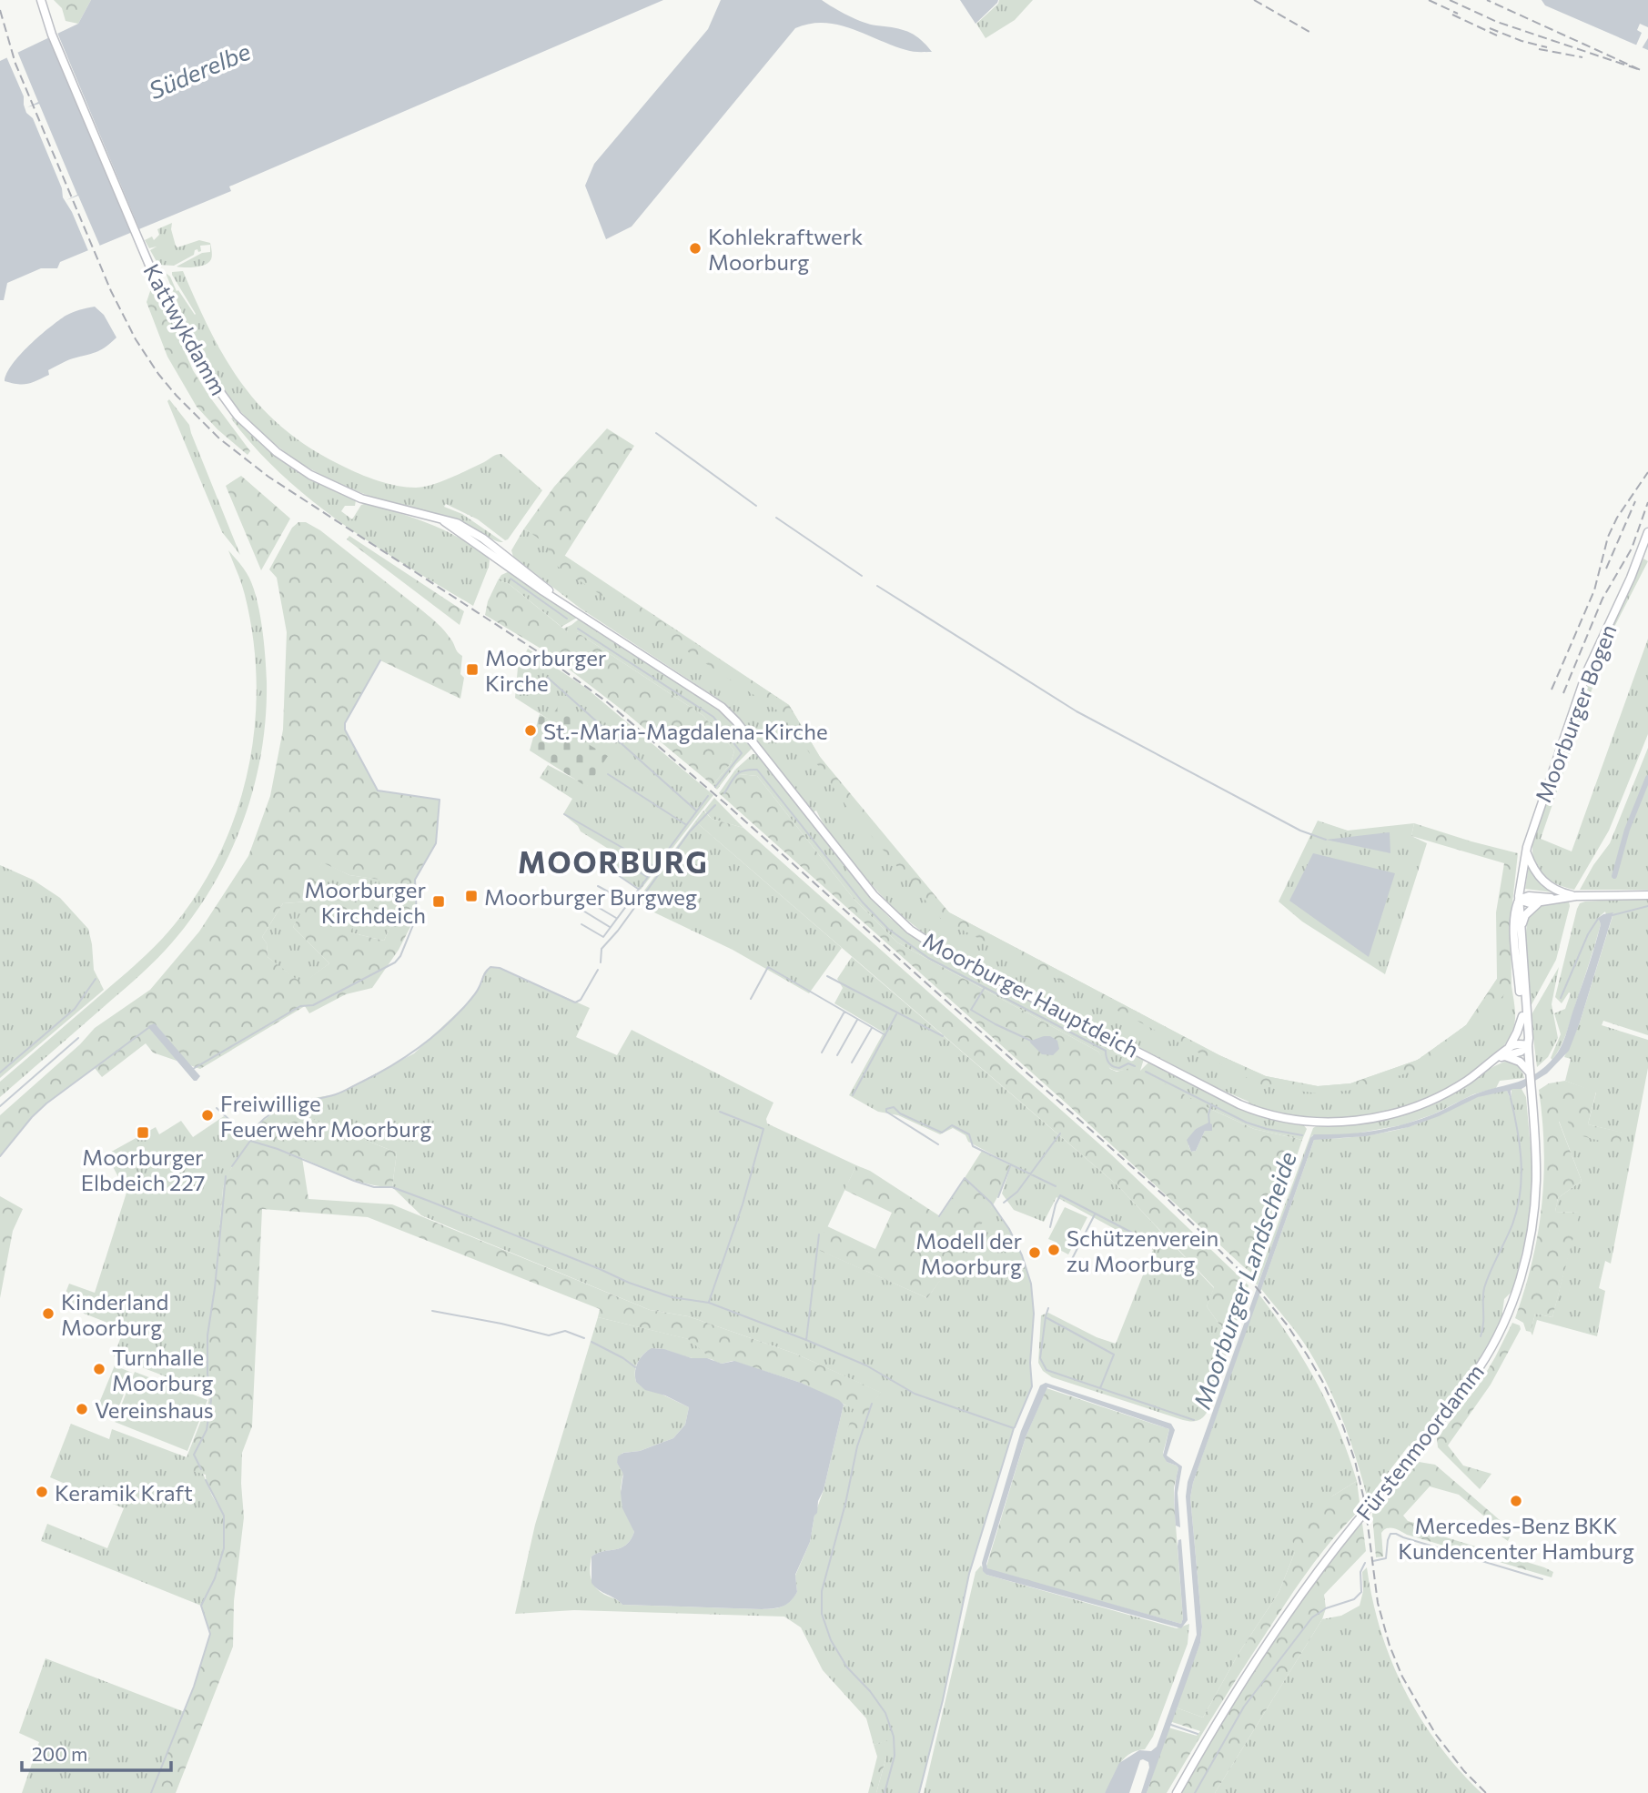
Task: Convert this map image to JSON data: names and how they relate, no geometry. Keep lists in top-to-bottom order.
{
  "streets": {
    "main road": [
      "Kattwykdamm",
      "Moorburger Bogen",
      "Moorburger Hauptdeich",
      "Fürstenmoordamm"
    ]
  },
  "crossings": [
    ["Kattwykdamm", "Moorburger Hauptdeich"],
    ["Moorburger Bogen", "Fürstenmoordamm"],
    ["Moorburger Hauptdeich", "Fürstenmoordamm"]
  ],
  "districts": ["MOORBURG"],
  "water": ["Süderelbe", "Moorburger Landscheide"],
  "places": {
    "other": [
      "Kohlekraftwerk Moorburg",
      "St.-Maria-Magdalena-Kirche",
      "Freiwillige Feuerwehr Moorburg",
      "Schützenverein zu Moorburg",
      "Modell der Moorburg",
      "Kinderland Moorburg",
      "Turnhalle Moorburg",
      "Vereinshaus",
      "Keramik Kraft",
      "Mercedes-Benz BKK Kundencenter Hamburg"
    ],
    "transit": [
      "Moorburger Kirche",
      "Moorburger Burgweg",
      "Moorburger Kirchdeich",
      "Moorburger Elbdeich 227"
    ]
  },
  "scale_bar": "200 m"
}
